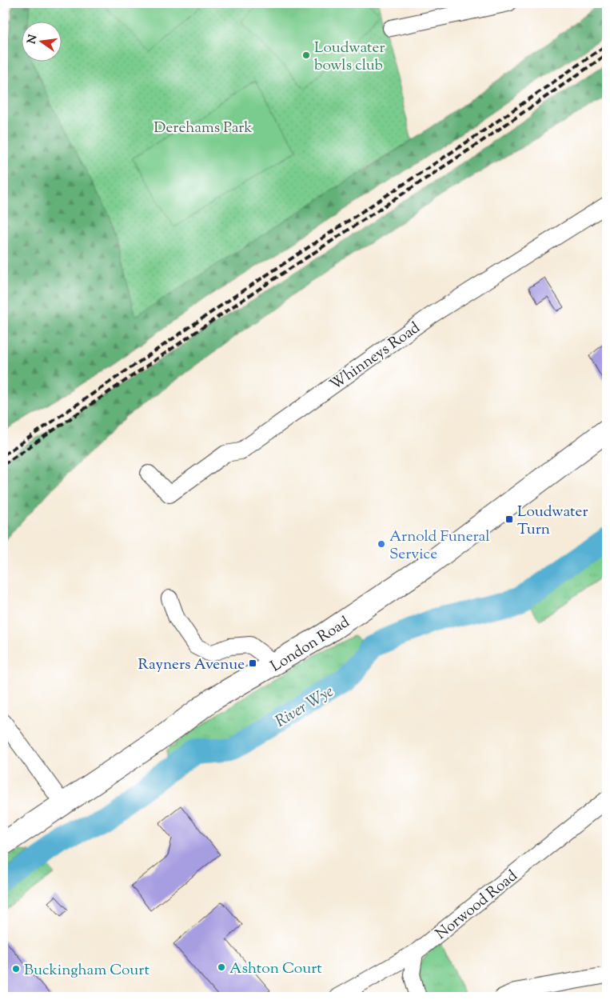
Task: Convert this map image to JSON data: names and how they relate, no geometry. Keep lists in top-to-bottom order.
{
  "streets": {
    "main road": ["London Road"],
    "street": ["Whinneys Road", "Norwood Road"]
  },
  "water": ["River Wye"],
  "parks": ["Derehams Park"],
  "places": {
    "other": [
      "Loudwater bowls club",
      "Arnold Funeral Service",
      "Ashton Court",
      "Buckingham Court"
    ],
    "transit": ["Loudwater Turn", "Rayners Avenue"]
  },
  "north": "left"
}
